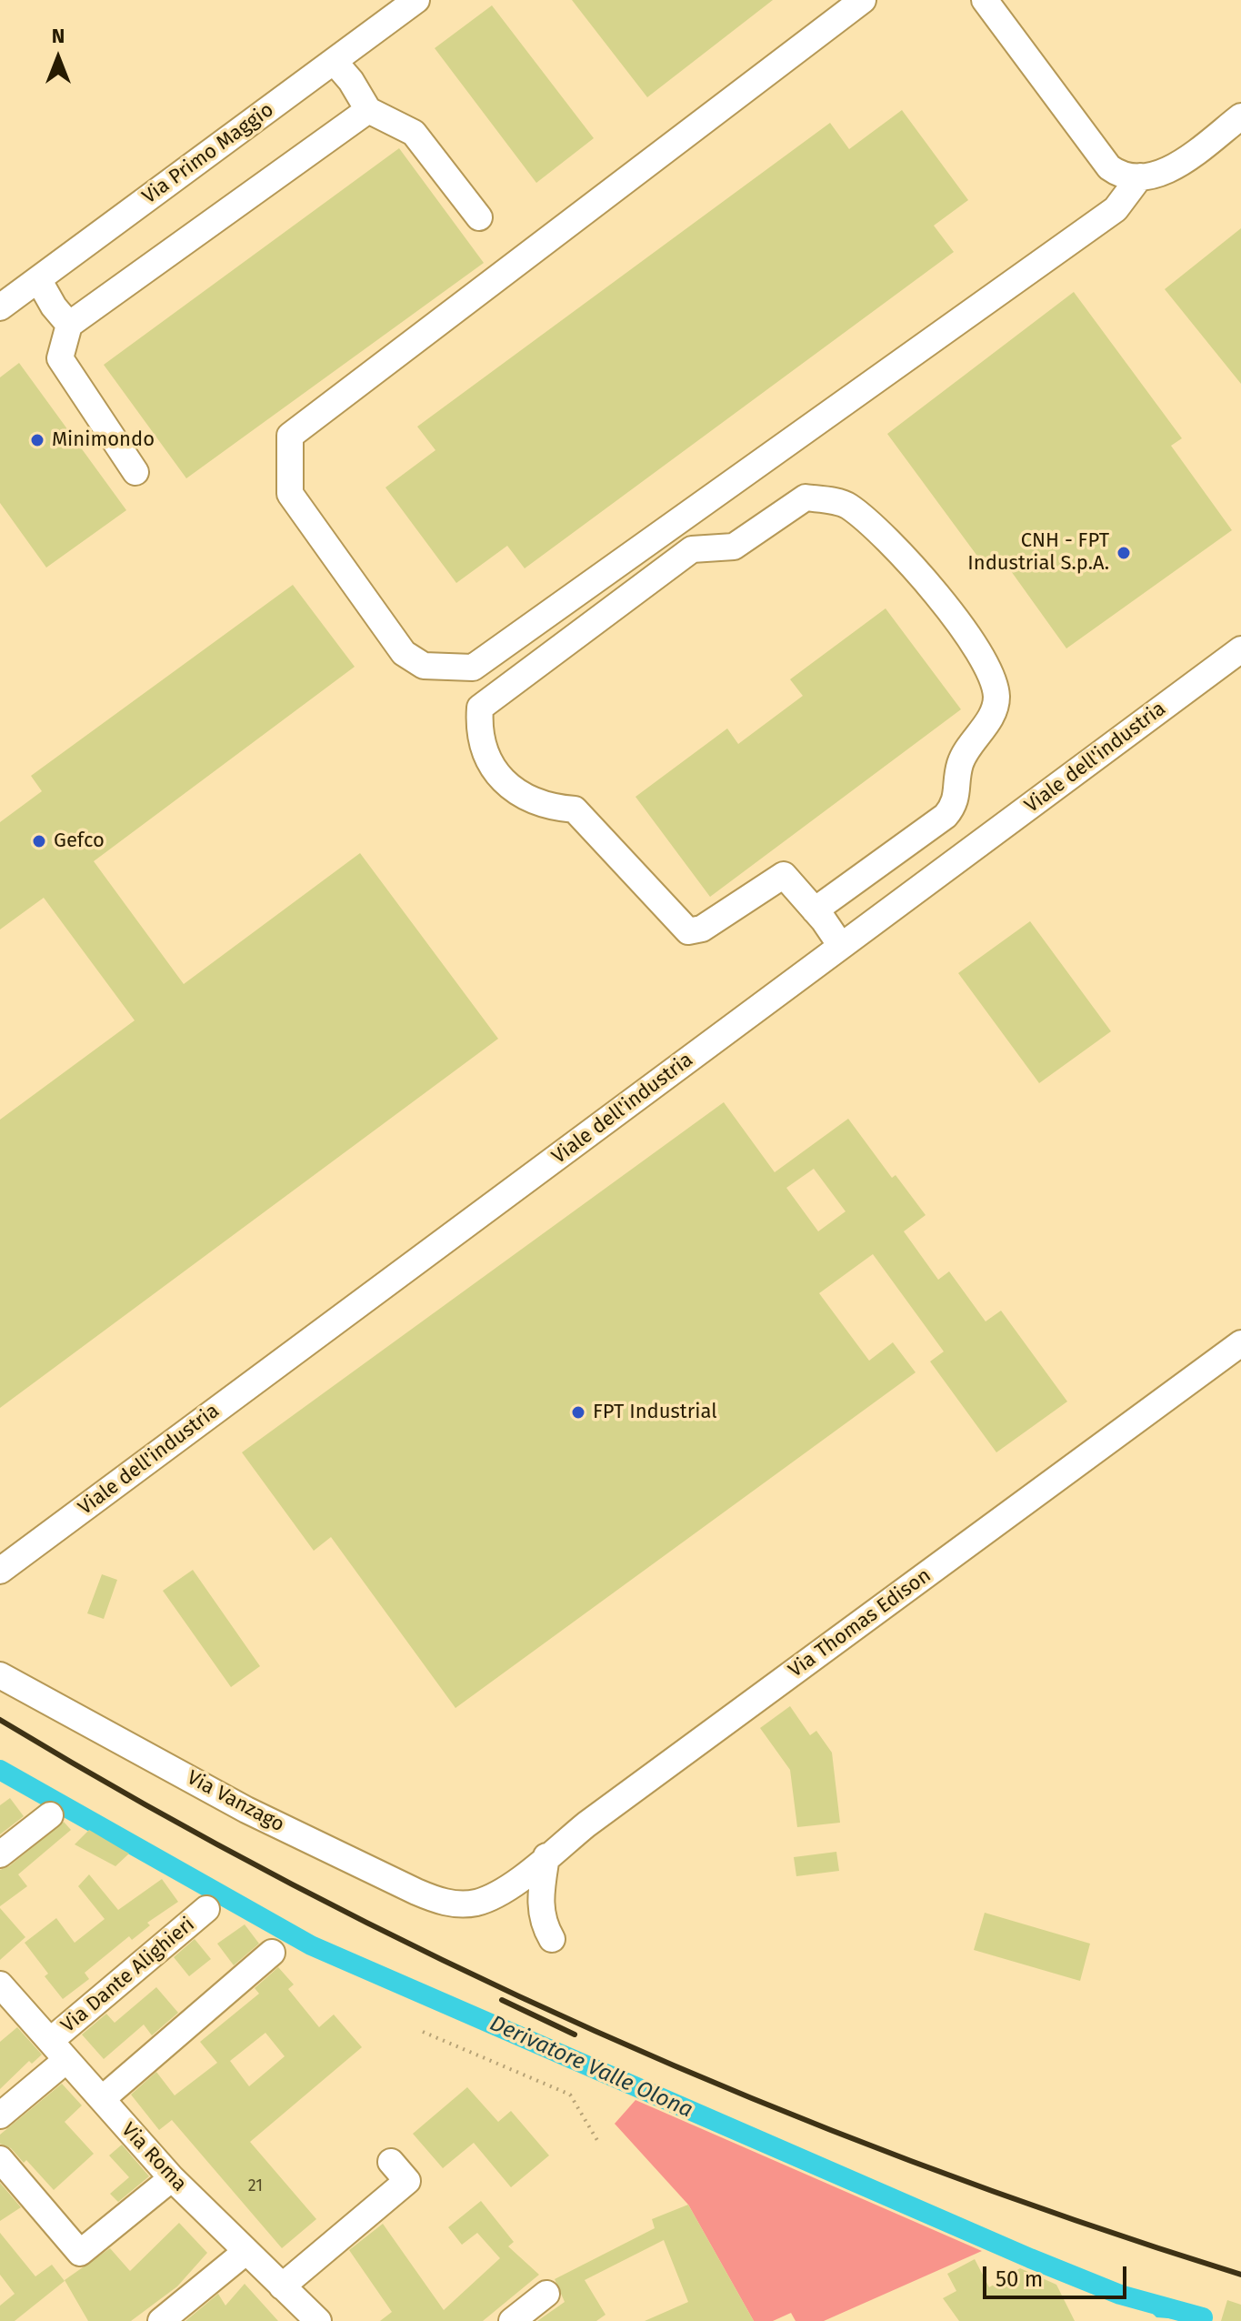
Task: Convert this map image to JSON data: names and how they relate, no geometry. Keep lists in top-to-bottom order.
{
  "streets": {
    "street": [
      "Via Primo Maggio",
      "Viale dell'industria",
      "Via Thomas Edison",
      "Via Vanzago",
      "Via Dante Alighieri",
      "Via Roma"
    ]
  },
  "crossings": [
    ["Via Thomas Edison", "Via Vanzago"],
    ["Via Dante Alighieri", "Via Roma"]
  ],
  "water": ["Derivatore Valle Olona"],
  "places": [
    "Minimondo",
    "CNH - FPT Industrial S.p.A.",
    "Gefco",
    "FPT Industrial"
  ],
  "house_numbers": ["21"],
  "scale_bar": "50 m",
  "north": "top"
}
